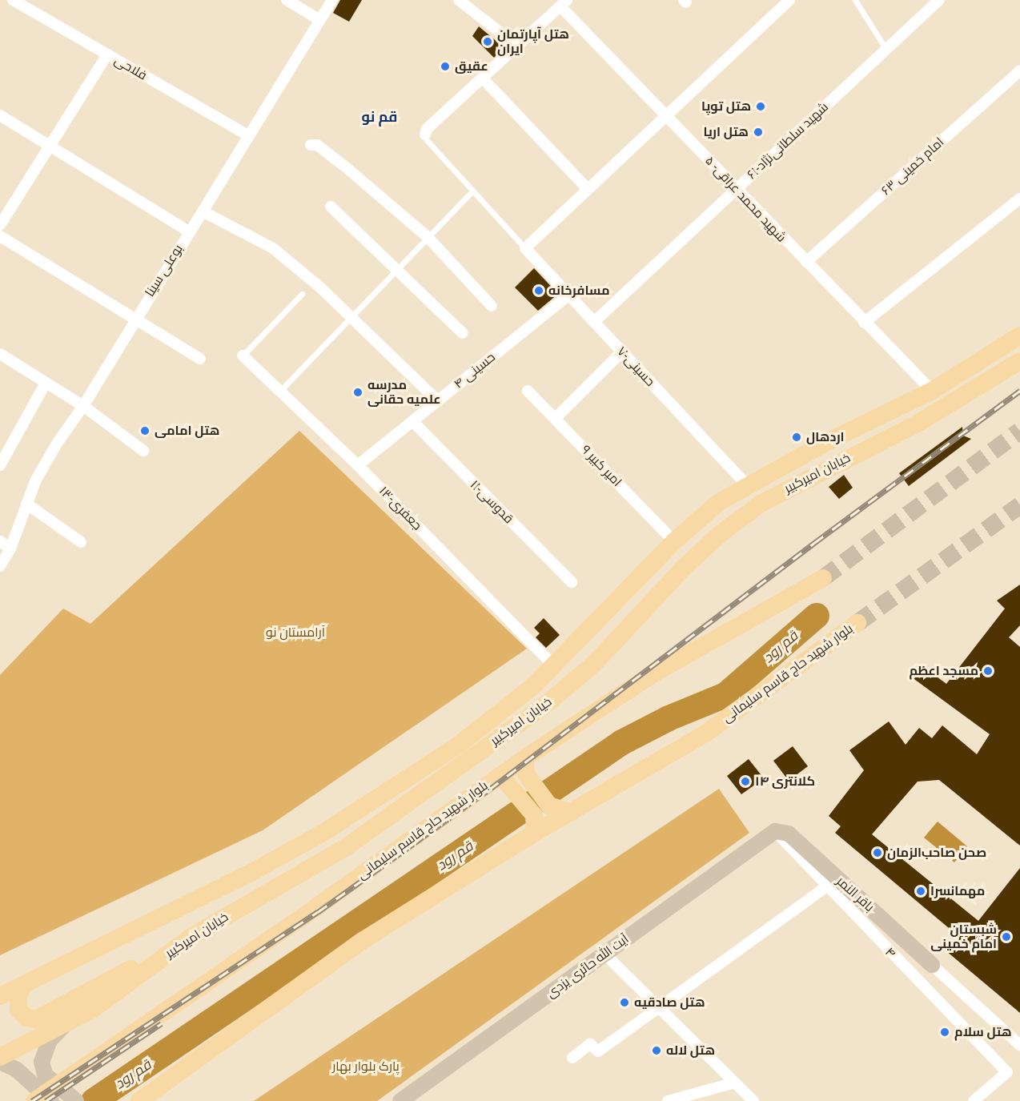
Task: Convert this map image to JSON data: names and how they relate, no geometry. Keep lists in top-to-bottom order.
{
  "streets": {
    "main road": [
      "خیابان امیرکبیر",
      "بلوار شهید حاج قاسم سلیمانی",
      "باقر النمر",
      "آیت الله‌ حائری‌ یزدی"
    ],
    "street": [
      "فلاحی",
      "شهید سلطانی‌نژاد-۶۱",
      "امام خمینی ۶۳",
      "شهید محمد عراقی- ۵",
      "بوعلی سینا",
      "حسینی-۷",
      "حسینی ۴",
      "امیر کبیر ۹",
      "قدوسی-۱۱",
      "جعفری-۱۳",
      "۴"
    ]
  },
  "crossings": [
    ["فلاحی", "بوعلی سینا"],
    ["شهید سلطانی‌نژاد-۶۱", "شهید محمد عراقی- ۵"],
    ["شهید سلطانی‌نژاد-۶۱", "حسینی-۷"],
    ["امام خمینی ۶۳", "شهید محمد عراقی- ۵"],
    ["شهید محمد عراقی- ۵", "خیابان امیرکبیر"],
    ["حسینی-۷", "حسینی ۴"],
    ["حسینی-۷", "خیابان امیرکبیر"],
    ["حسینی ۴", "قدوسی-۱۱"],
    ["حسینی ۴", "جعفری-۱۳"],
    ["امیر کبیر ۹", "خیابان امیرکبیر"],
    ["خیابان امیرکبیر", "جعفری-۱۳"],
    ["باقر النمر", "۴"],
    ["باقر النمر", "آیت الله‌ حائری‌ یزدی"],
    ["۴", "آیت الله‌ حائری‌ یزدی"]
  ],
  "districts": ["قم نو"],
  "water": ["قم رود"],
  "parks": ["آرامستان نو", "پارک بلوار بهار"],
  "places": [
    "هتل آپارتمان ایران",
    "عقیق",
    "هتل توپا",
    "هتل اریا",
    "مسافرخانه",
    "مدرسه علمیه حقانی",
    "هتل امامی",
    "اردهال",
    "مسجد اعظم",
    "کلانتری ۱۴",
    "صحن صاحب‌الزمان",
    "مهمانسرا",
    "شبستان امام خمینی",
    "هتل صادقیه",
    "هتل سلام",
    "هتل لاله"
  ]
}
